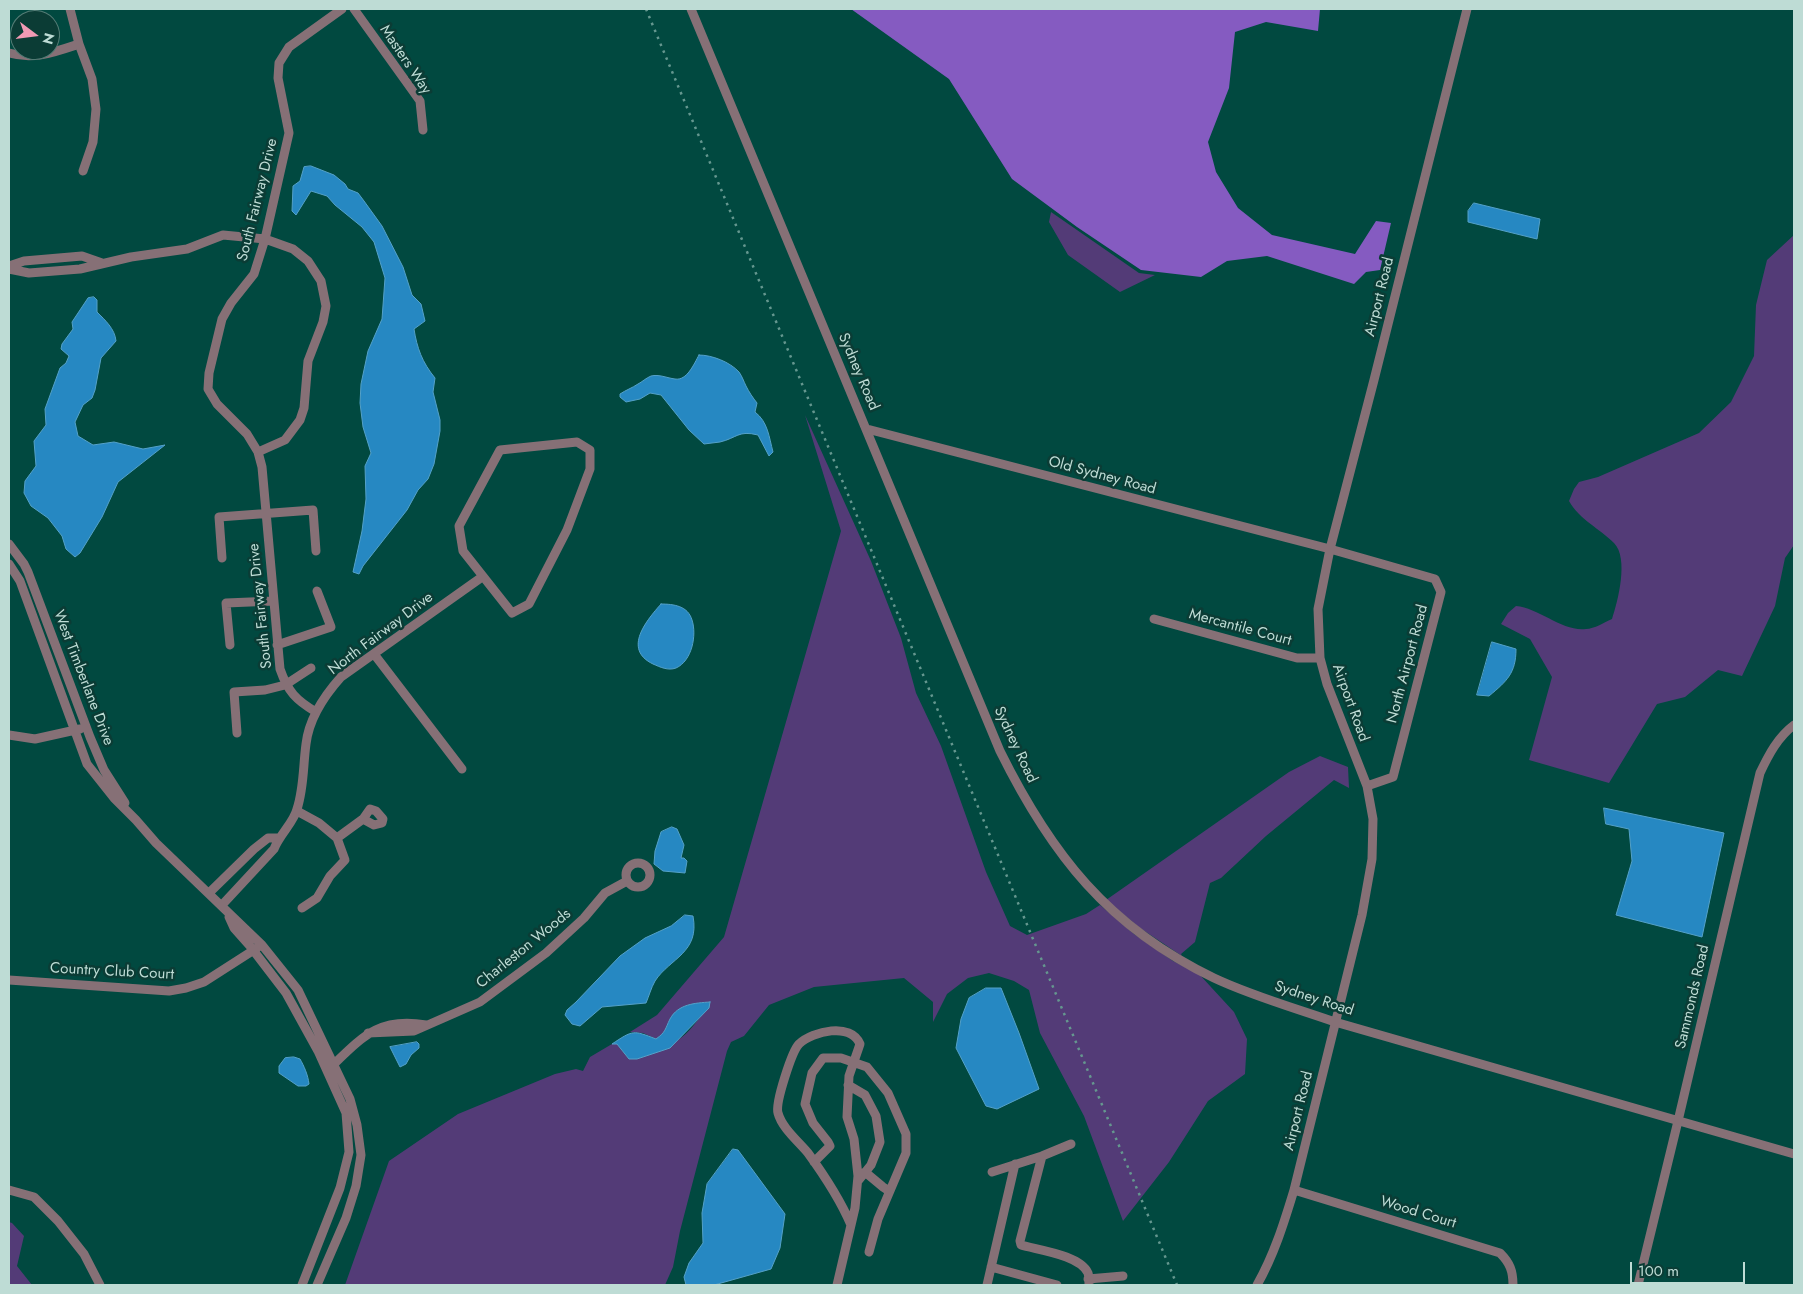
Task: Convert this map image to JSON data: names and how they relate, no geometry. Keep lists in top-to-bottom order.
{
  "streets": {
    "street": [
      "Masters Way",
      "South Fairway Drive",
      "Airport Road",
      "Sydney Road",
      "Old Sydney Road",
      "Mercantile Court",
      "North Fairway Drive",
      "North Airport Road",
      "West Timberlane Drive",
      "Charleston Woods",
      "Country Club Court",
      "Sammonds Road",
      "Wood Court"
    ]
  },
  "crossings": [
    ["South Fairway Drive", "North Fairway Drive"],
    ["Airport Road", "Sydney Road"],
    ["Airport Road", "Old Sydney Road"],
    ["Airport Road", "Mercantile Court"],
    ["Airport Road", "North Airport Road"],
    ["Airport Road", "Wood Court"],
    ["Sydney Road", "Old Sydney Road"],
    ["Sydney Road", "Sammonds Road"],
    ["Old Sydney Road", "North Airport Road"],
    ["North Fairway Drive", "West Timberlane Drive"],
    ["West Timberlane Drive", "Charleston Woods"],
    ["West Timberlane Drive", "Country Club Court"]
  ],
  "scale_bar": "100 m",
  "north": "right"
}
